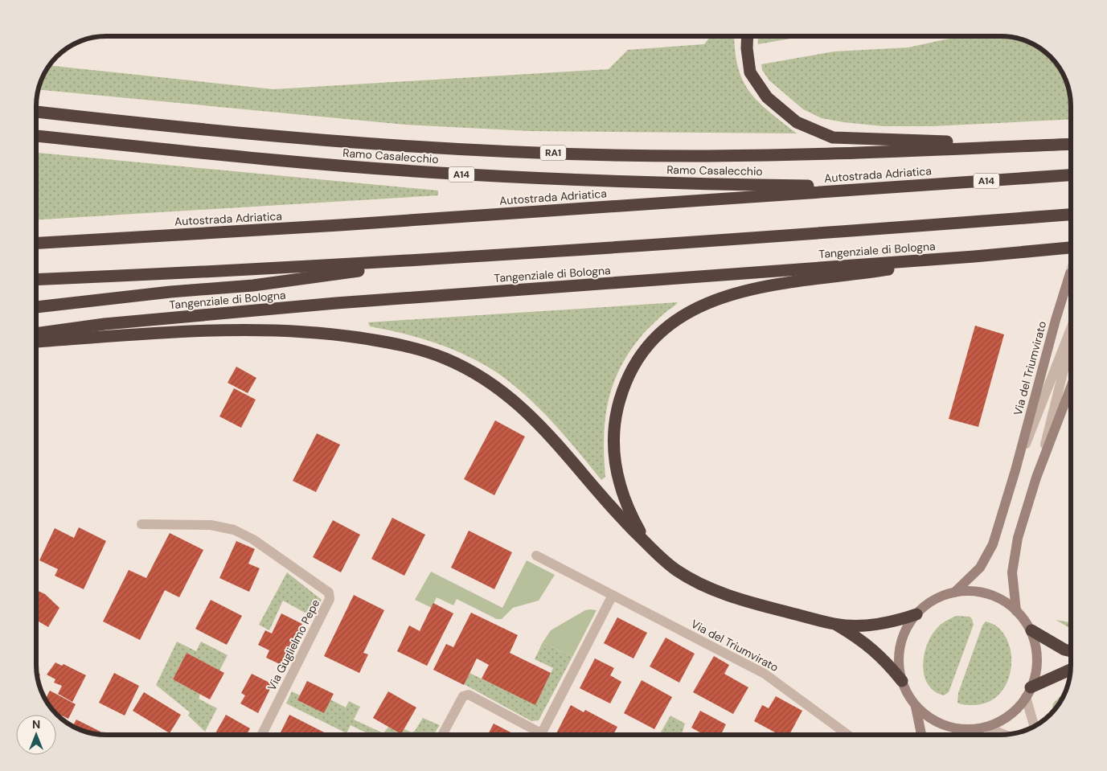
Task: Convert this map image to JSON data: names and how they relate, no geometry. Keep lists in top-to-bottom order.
{
  "streets": {
    "highway": [
      "RA1",
      "Ramo Casalecchio",
      "A14",
      "Autostrada Adriatica",
      "Tangenziale di Bologna"
    ],
    "main road": ["Via del Triumvirato"],
    "street": ["Via Guglielmo Pepe"]
  },
  "crossings": [
    ["Ramo Casalecchio", "Autostrada Adriatica"]
  ],
  "north": "top"
}
